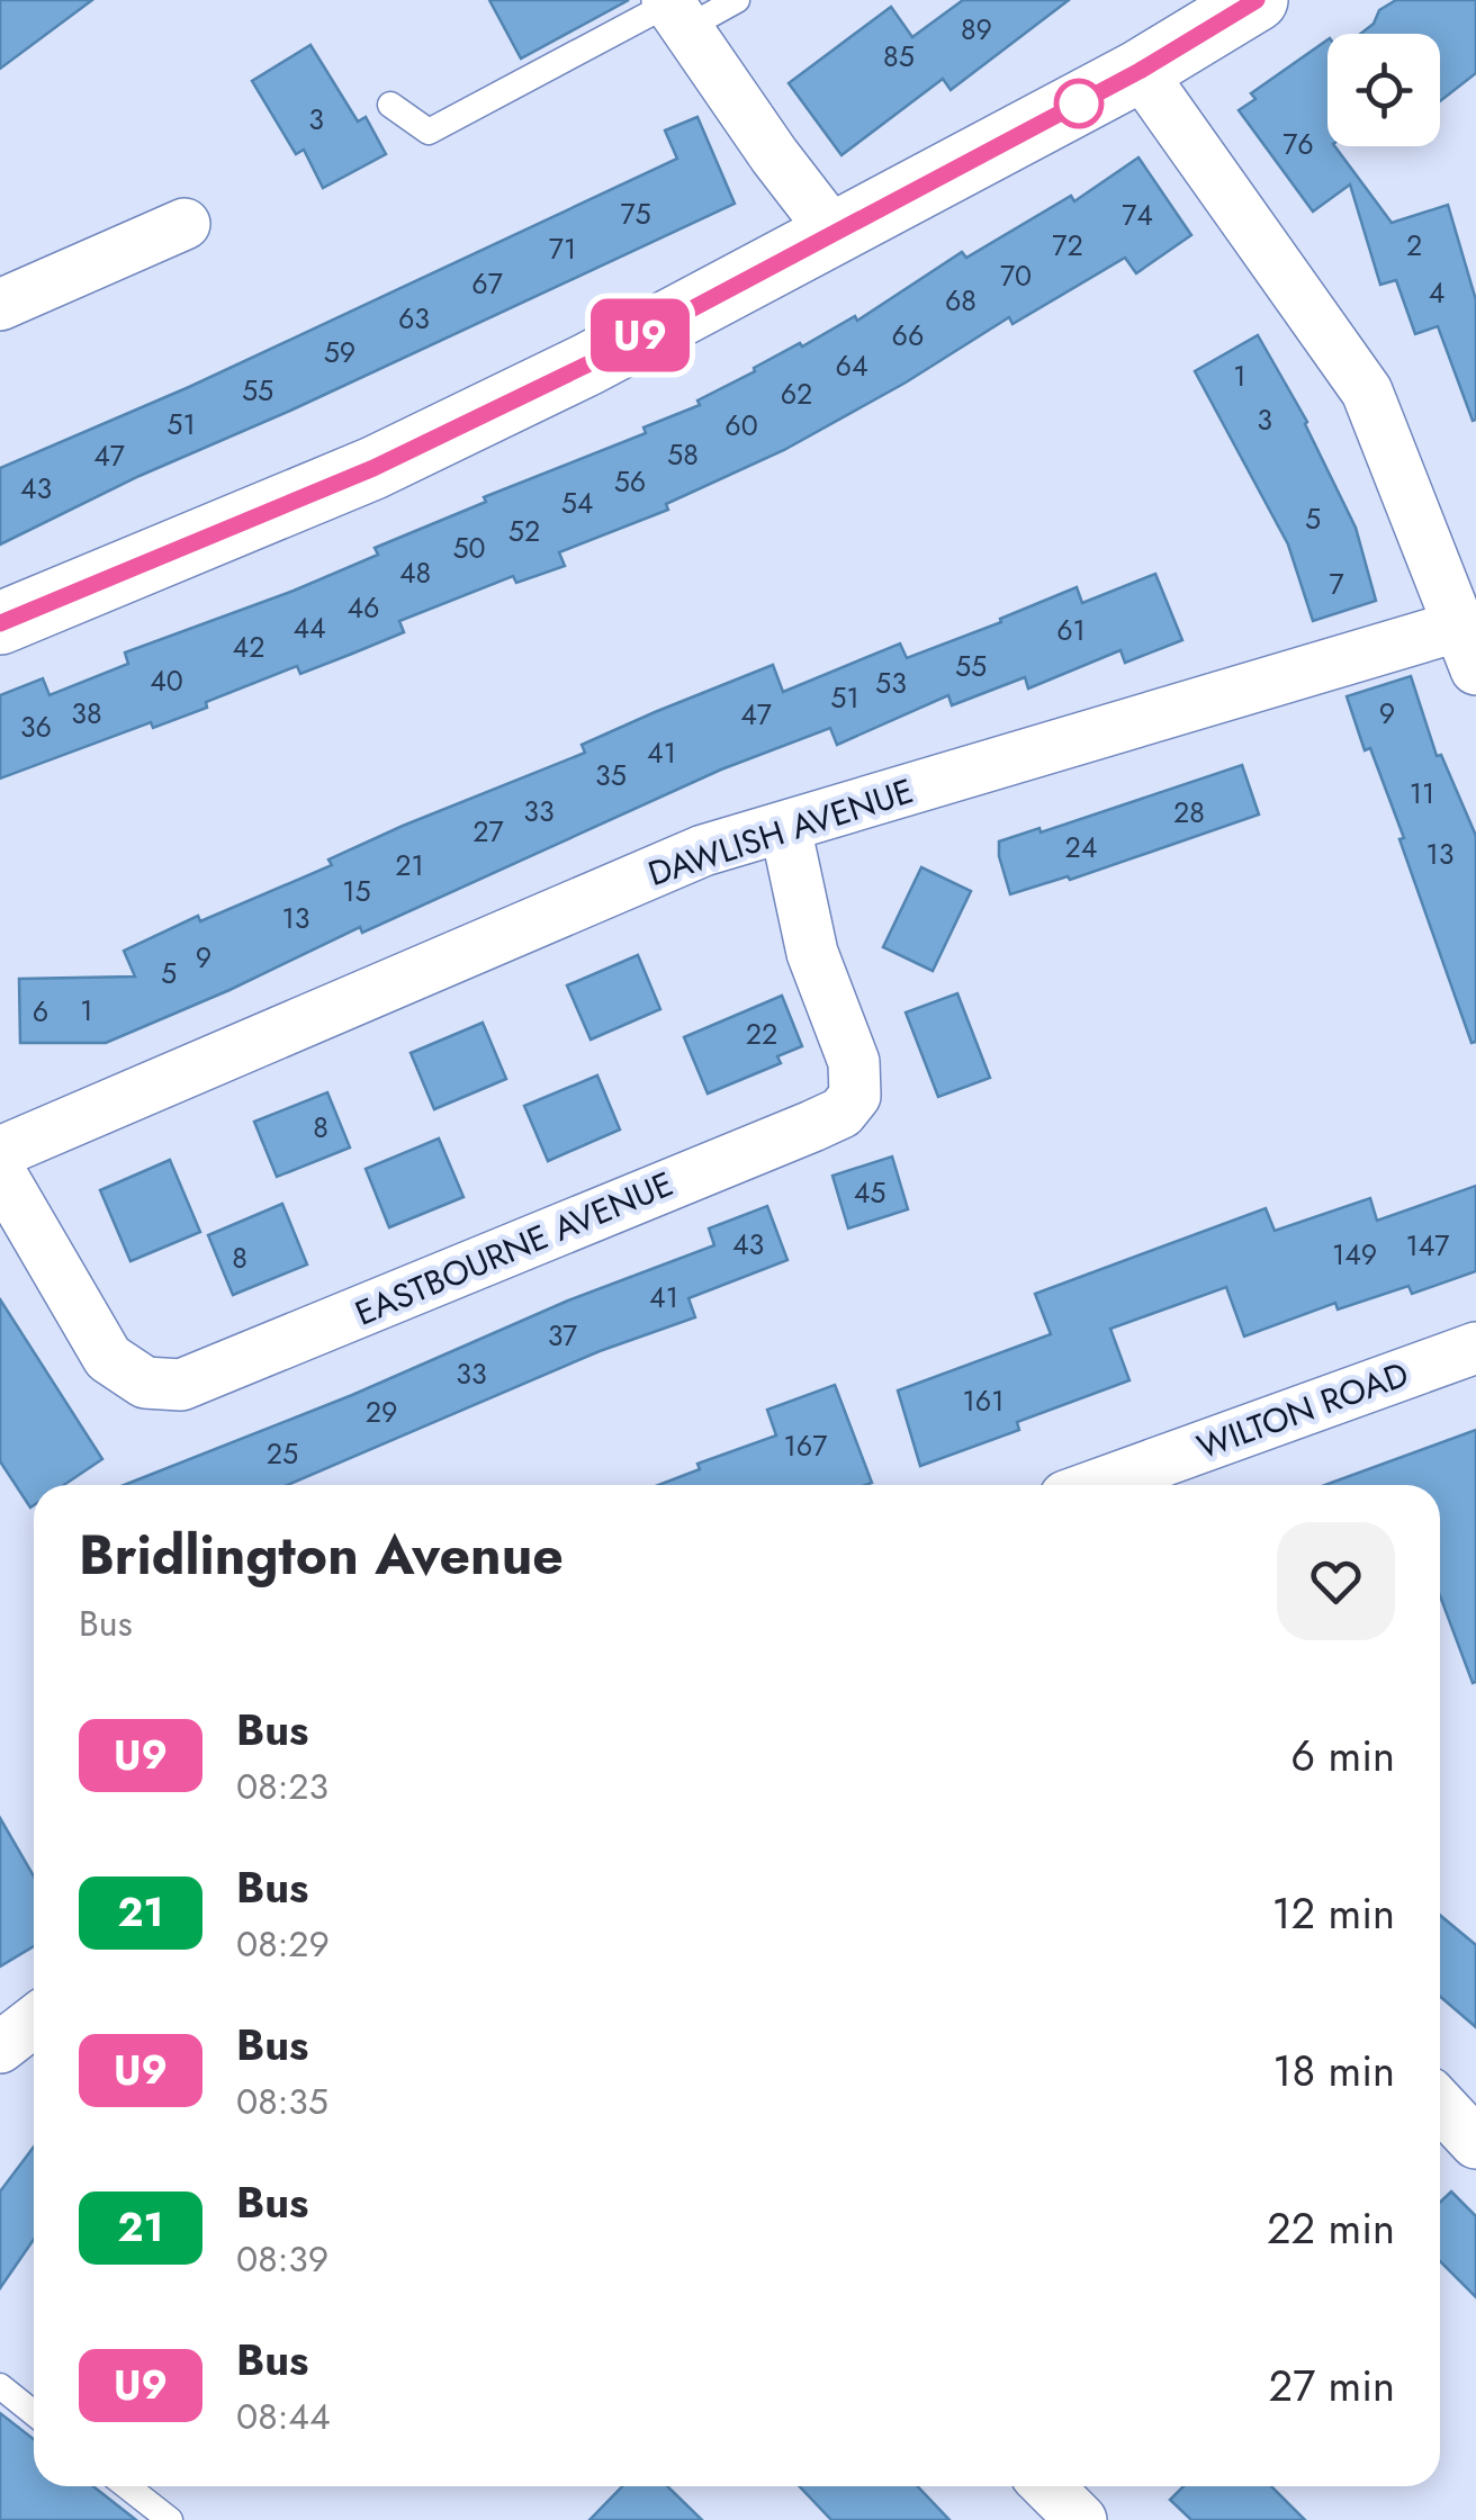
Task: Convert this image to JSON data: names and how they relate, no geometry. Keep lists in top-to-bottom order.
{
  "streets": {
    "street": ["DAWLISH AVENUE", "EASTBOURNE AVENUE", "WILTON ROAD"]
  },
  "crossings": [
    ["DAWLISH AVENUE", "EASTBOURNE AVENUE"]
  ],
  "lines": ["bus line U9"],
  "house_numbers": [
    "89",
    "85",
    "3",
    "76",
    "75",
    "74",
    "72",
    "2",
    "71",
    "70",
    "67",
    "4",
    "68",
    "63",
    "66",
    "59",
    "64",
    "1",
    "55",
    "62",
    "3",
    "51",
    "60",
    "58",
    "47",
    "56",
    "43",
    "54",
    "5",
    "52",
    "50",
    "48",
    "7",
    "46",
    "44",
    "61",
    "42",
    "55",
    "40",
    "53",
    "51",
    "38",
    "9",
    "47",
    "36",
    "41",
    "35",
    "11",
    "33",
    "28",
    "27",
    "24",
    "13",
    "21",
    "15",
    "13",
    "9",
    "5",
    "1",
    "6",
    "22",
    "8",
    "45",
    "43",
    "147",
    "149",
    "8",
    "41",
    "37",
    "33",
    "161",
    "29",
    "167",
    "25"
  ],
  "page": {
    "on_map": "U9",
    "heading": ["Bridlington Avenue", "Bus"],
    "list": [
      {
        "mark": "U9",
        "name": "Bus",
        "note": "08:23",
        "value": "6 min"
      },
      {
        "mark": "21",
        "name": "Bus",
        "note": "08:29",
        "value": "12 min"
      },
      {
        "mark": "U9",
        "name": "Bus",
        "note": "08:35",
        "value": "18 min"
      },
      {
        "mark": "21",
        "name": "Bus",
        "note": "08:39",
        "value": "22 min"
      },
      {
        "mark": "U9",
        "name": "Bus",
        "note": "08:44",
        "value": "27 min"
      }
    ]
  }
}
